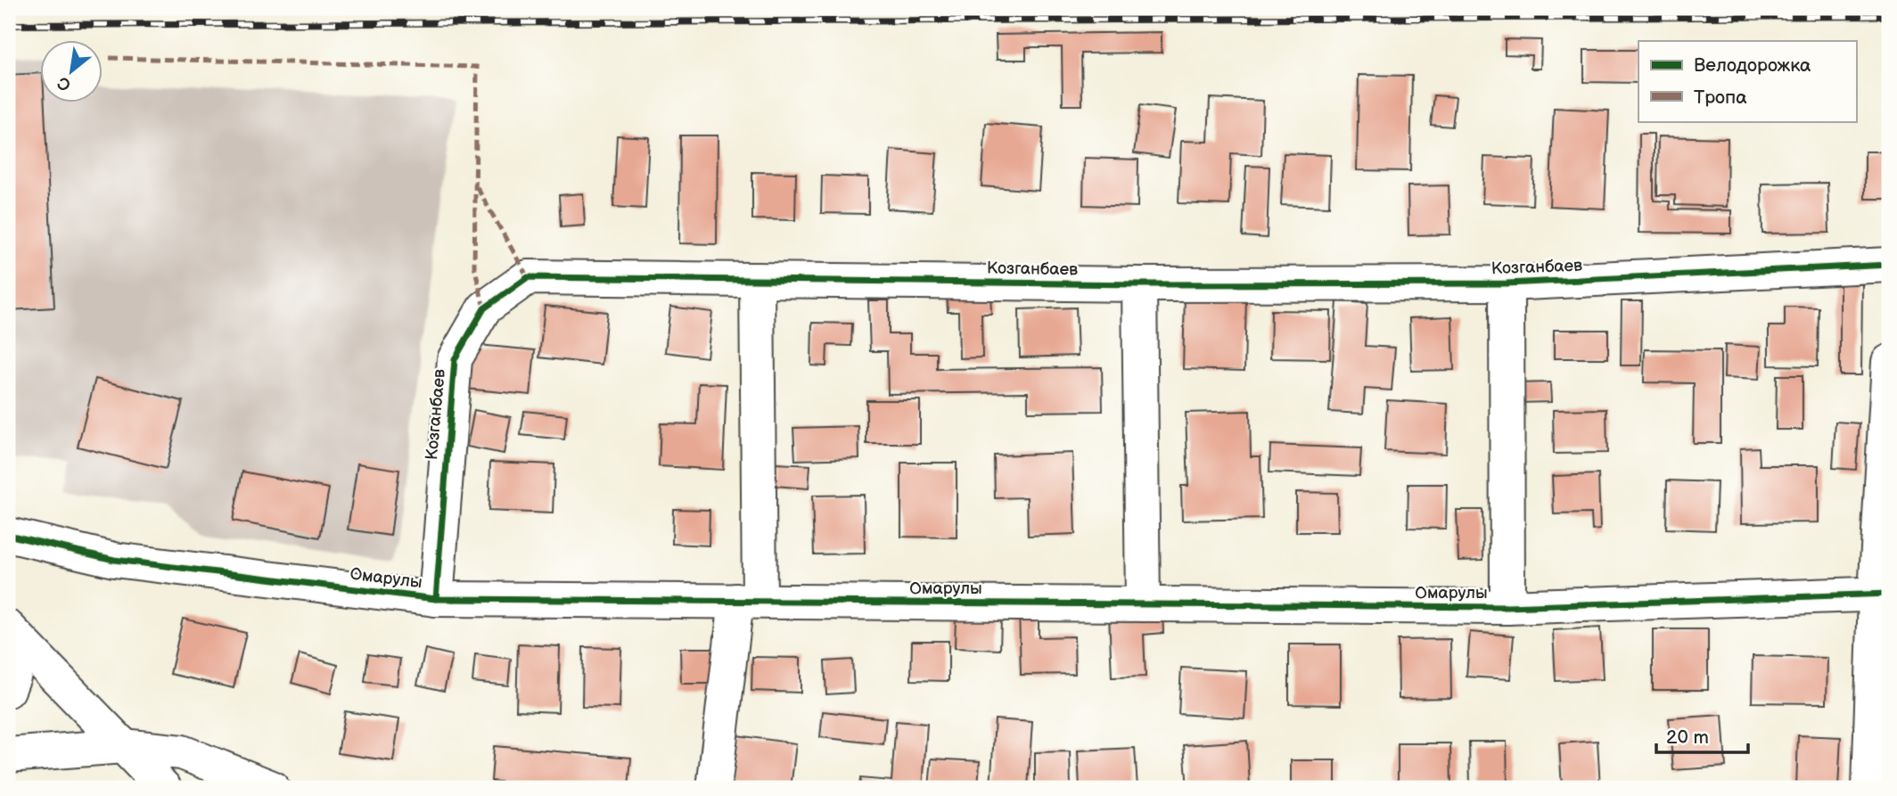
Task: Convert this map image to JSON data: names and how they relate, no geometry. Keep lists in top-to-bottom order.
{
  "streets": {
    "street": ["Козганбаев", "Омарулы"]
  },
  "crossings": [
    ["Козганбаев", "Омарулы"]
  ],
  "legend": ["Велодорожка", "Тропа"],
  "scale_bar": "20 m",
  "north": "bottom left"
}
